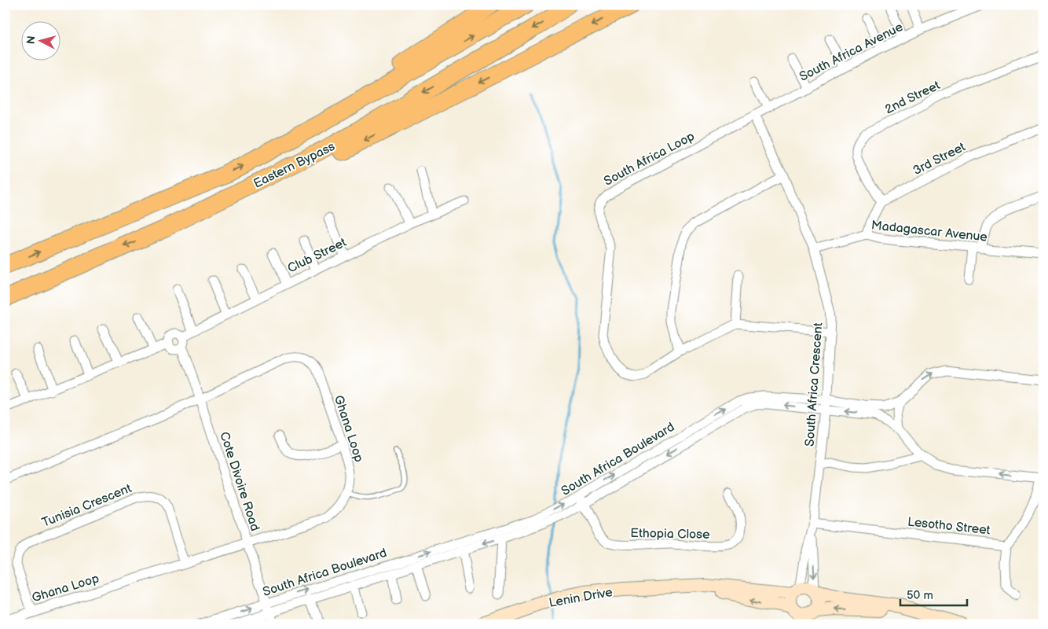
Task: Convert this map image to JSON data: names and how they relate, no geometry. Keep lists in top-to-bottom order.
{
  "streets": {
    "highway": ["Eastern Bypass"],
    "street": [
      "South Africa Avenue",
      "2nd Street",
      "South Africa Loop",
      "3rd Street",
      "Madagascar Avenue",
      "Club Street",
      "South Africa Crescent",
      "Ghana Loop",
      "South Africa Boulevard",
      "Cote Divoire Road",
      "Tunisia Crescent",
      "Lesotho Street",
      "Ethopia Close",
      "Lenin Drive"
    ]
  },
  "crossings": [
    ["South Africa Avenue", "South Africa Loop"],
    ["South Africa Avenue", "South Africa Crescent"],
    ["2nd Street", "3rd Street"],
    ["South Africa Loop", "South Africa Crescent"],
    ["Madagascar Avenue", "South Africa Crescent"],
    ["Club Street", "Cote Divoire Road"],
    ["South Africa Crescent", "South Africa Boulevard"],
    ["South Africa Crescent", "Lesotho Street"],
    ["Ghana Loop", "Cote Divoire Road"],
    ["Ghana Loop", "Tunisia Crescent"],
    ["South Africa Boulevard", "Cote Divoire Road"],
    ["South Africa Boulevard", "Lesotho Street"],
    ["South Africa Boulevard", "Ethopia Close"]
  ],
  "scale_bar": "50 m",
  "north": "left"
}
